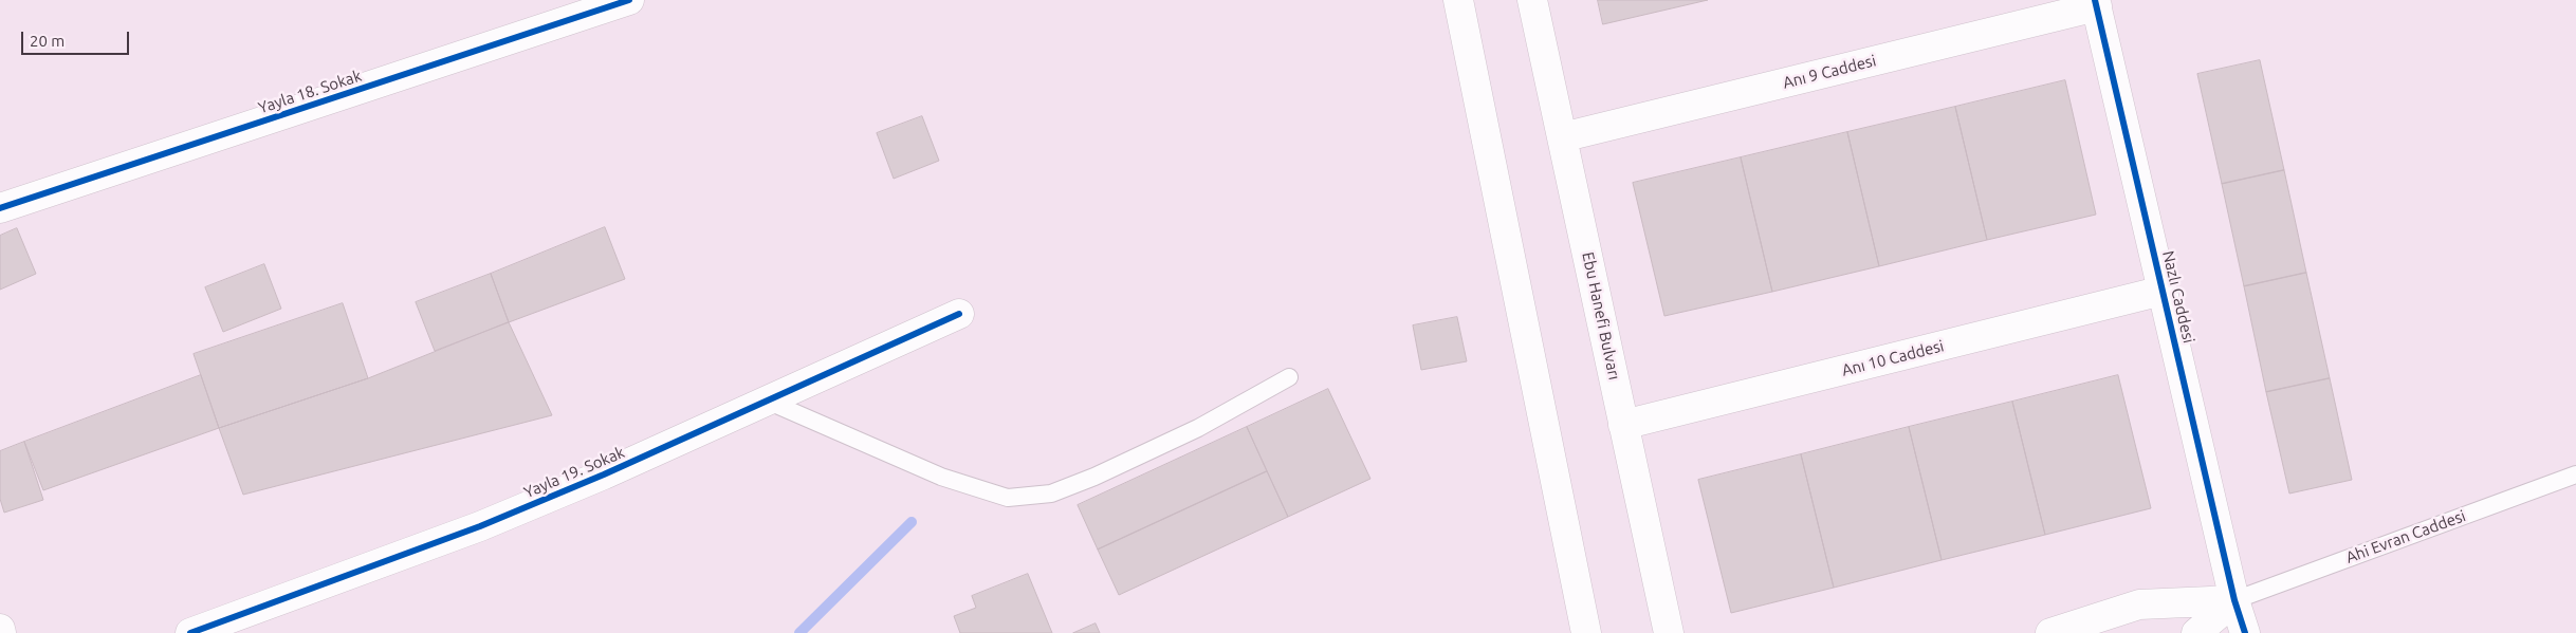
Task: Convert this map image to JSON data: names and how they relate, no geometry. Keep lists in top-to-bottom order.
{
  "streets": {
    "street": [
      "Anı 9 Caddesi",
      "Yayla 18. Sokak",
      "Nazlı Caddesi",
      "Ebu Hanefi Bulvarı",
      "Anı 10 Caddesi",
      "Yayla 19. Sokak",
      "Ahi Evran Caddesi"
    ]
  },
  "crossings": [
    ["Anı 9 Caddesi", "Nazlı Caddesi"],
    ["Anı 9 Caddesi", "Ebu Hanefi Bulvarı"],
    ["Nazlı Caddesi", "Anı 10 Caddesi"],
    ["Nazlı Caddesi", "Ahi Evran Caddesi"],
    ["Ebu Hanefi Bulvarı", "Anı 10 Caddesi"]
  ],
  "scale_bar": "20 m"
}
